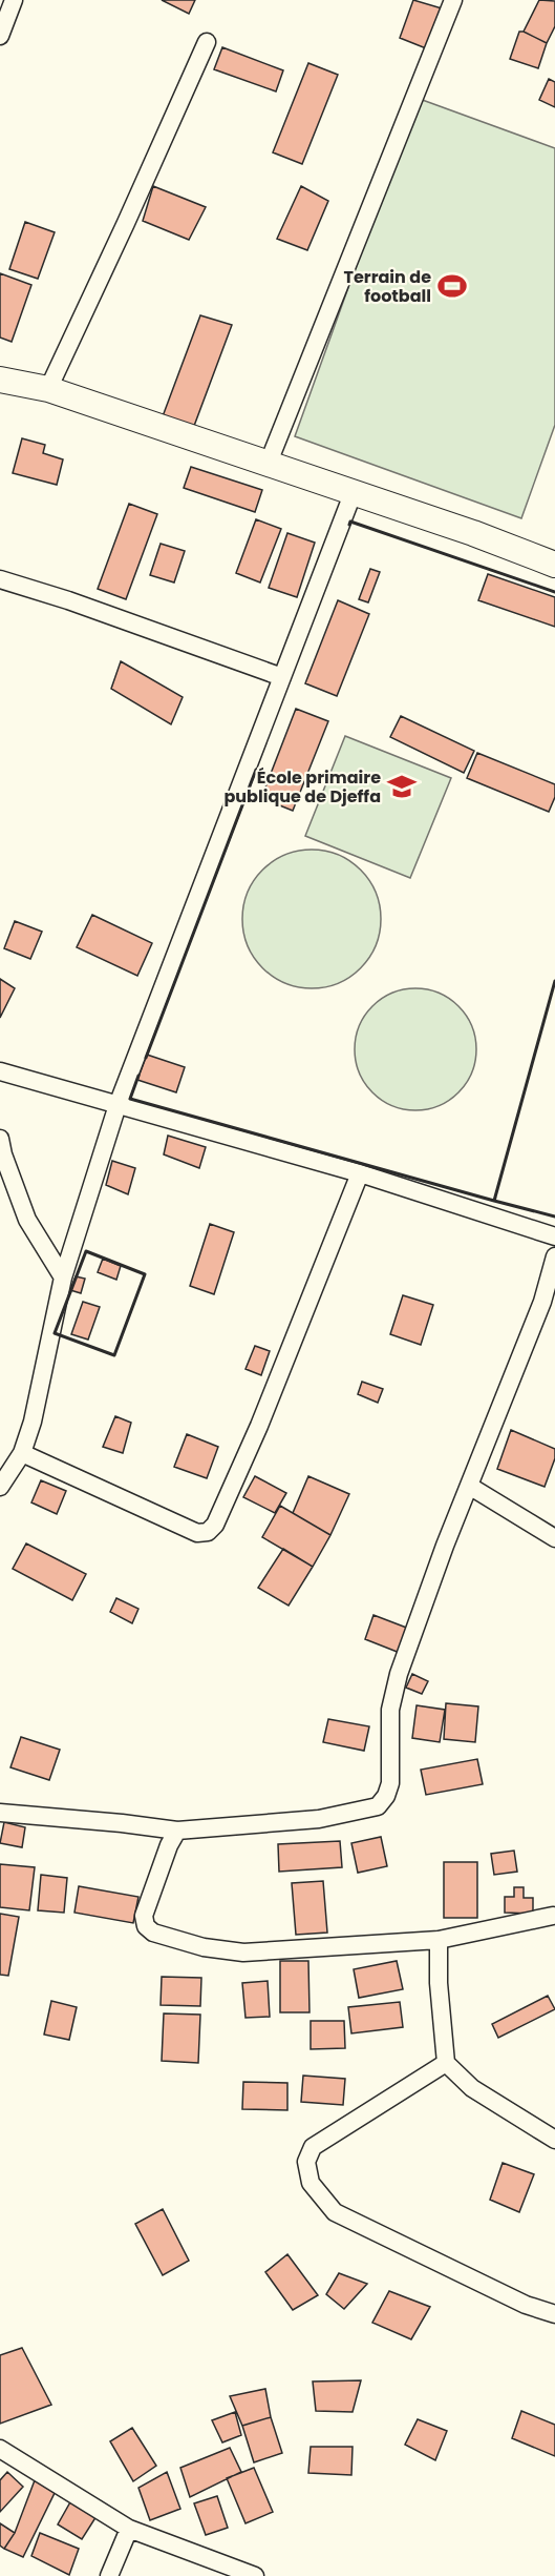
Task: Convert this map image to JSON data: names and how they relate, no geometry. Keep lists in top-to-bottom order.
{
  "places": {
    "sports": ["Terrain de football"],
    "school or university": ["École primaire publique de Djeffa"]
  }
}
